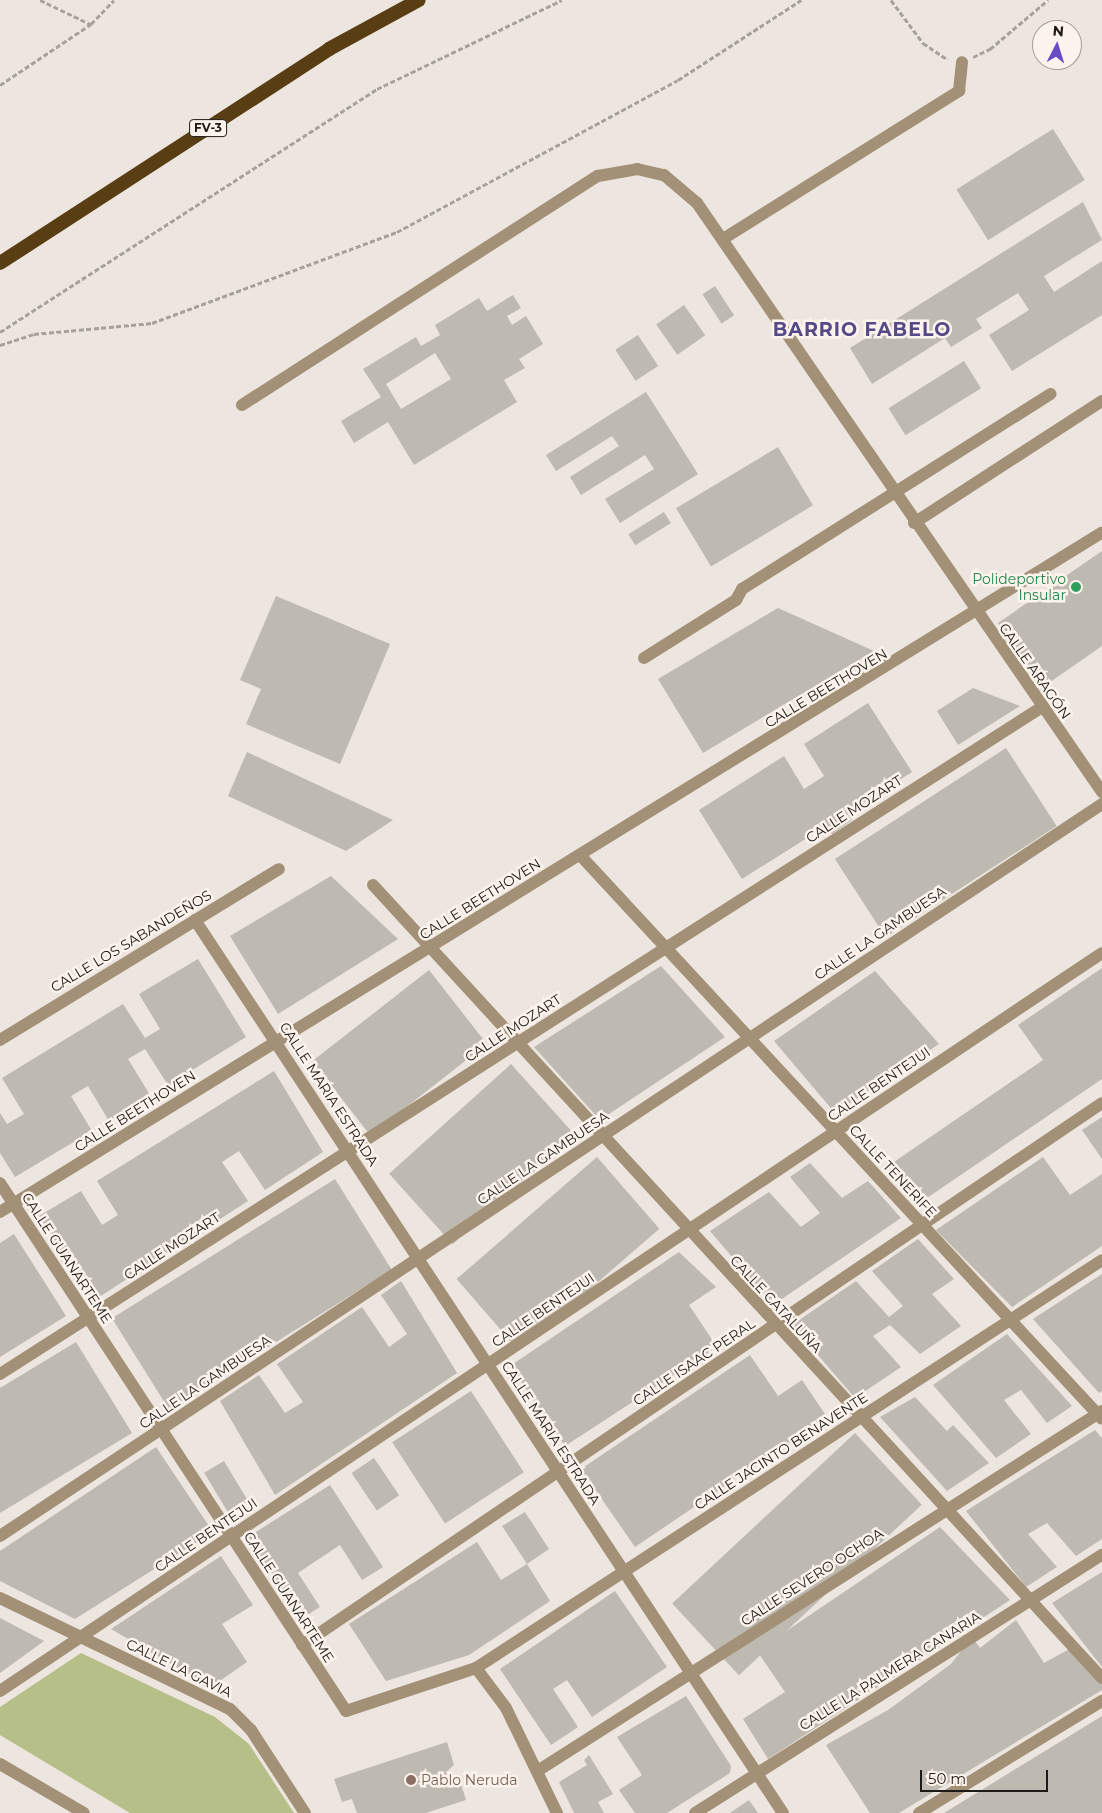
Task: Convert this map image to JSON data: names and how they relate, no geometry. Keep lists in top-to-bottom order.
{
  "streets": {
    "highway": ["FV-3"],
    "street": [
      "CALLE ARAGÓN",
      "CALLE BEETHOVEN",
      "CALLE MOZART",
      "CALLE LA GAMBUESA",
      "CALLE LOS SABANDEÑOS",
      "CALLE BENTEJUI",
      "CALLE MARIA ESTRADA",
      "CALLE TENERIFE",
      "CALLE GUANARTEME",
      "CALLE CATALUÑA",
      "CALLE ISAAC PERAL",
      "CALLE JACINTO BENAVENTE",
      "CALLE SEVERO OCHOA",
      "CALLE LA GAVIA",
      "CALLE LA PALMERA CANARIA"
    ]
  },
  "crossings": [
    ["CALLE ARAGÓN", "CALLE BEETHOVEN"],
    ["CALLE ARAGÓN", "CALLE MOZART"],
    ["CALLE BEETHOVEN", "CALLE MARIA ESTRADA"],
    ["CALLE BEETHOVEN", "CALLE TENERIFE"],
    ["CALLE BEETHOVEN", "CALLE GUANARTEME"],
    ["CALLE BEETHOVEN", "CALLE CATALUÑA"],
    ["CALLE MOZART", "CALLE MARIA ESTRADA"],
    ["CALLE MOZART", "CALLE TENERIFE"],
    ["CALLE MOZART", "CALLE GUANARTEME"],
    ["CALLE MOZART", "CALLE CATALUÑA"],
    ["CALLE LA GAMBUESA", "CALLE MARIA ESTRADA"],
    ["CALLE LA GAMBUESA", "CALLE TENERIFE"],
    ["CALLE LA GAMBUESA", "CALLE GUANARTEME"],
    ["CALLE LA GAMBUESA", "CALLE CATALUÑA"],
    ["CALLE LOS SABANDEÑOS", "CALLE MARIA ESTRADA"],
    ["CALLE BENTEJUI", "CALLE MARIA ESTRADA"],
    ["CALLE BENTEJUI", "CALLE TENERIFE"],
    ["CALLE BENTEJUI", "CALLE GUANARTEME"],
    ["CALLE BENTEJUI", "CALLE CATALUÑA"],
    ["CALLE BENTEJUI", "CALLE LA GAVIA"],
    ["CALLE MARIA ESTRADA", "CALLE ISAAC PERAL"],
    ["CALLE MARIA ESTRADA", "CALLE JACINTO BENAVENTE"],
    ["CALLE MARIA ESTRADA", "CALLE SEVERO OCHOA"],
    ["CALLE MARIA ESTRADA", "CALLE LA PALMERA CANARIA"],
    ["CALLE TENERIFE", "CALLE ISAAC PERAL"],
    ["CALLE TENERIFE", "CALLE JACINTO BENAVENTE"],
    ["CALLE TENERIFE", "CALLE SEVERO OCHOA"],
    ["CALLE GUANARTEME", "CALLE ISAAC PERAL"],
    ["CALLE GUANARTEME", "CALLE JACINTO BENAVENTE"],
    ["CALLE CATALUÑA", "CALLE ISAAC PERAL"],
    ["CALLE CATALUÑA", "CALLE JACINTO BENAVENTE"],
    ["CALLE CATALUÑA", "CALLE SEVERO OCHOA"],
    ["CALLE CATALUÑA", "CALLE LA PALMERA CANARIA"]
  ],
  "districts": ["BARRIO FABELO"],
  "places": ["Polideportivo Insular", "Pablo Neruda"],
  "scale_bar": "50 m",
  "north": "top"
}
